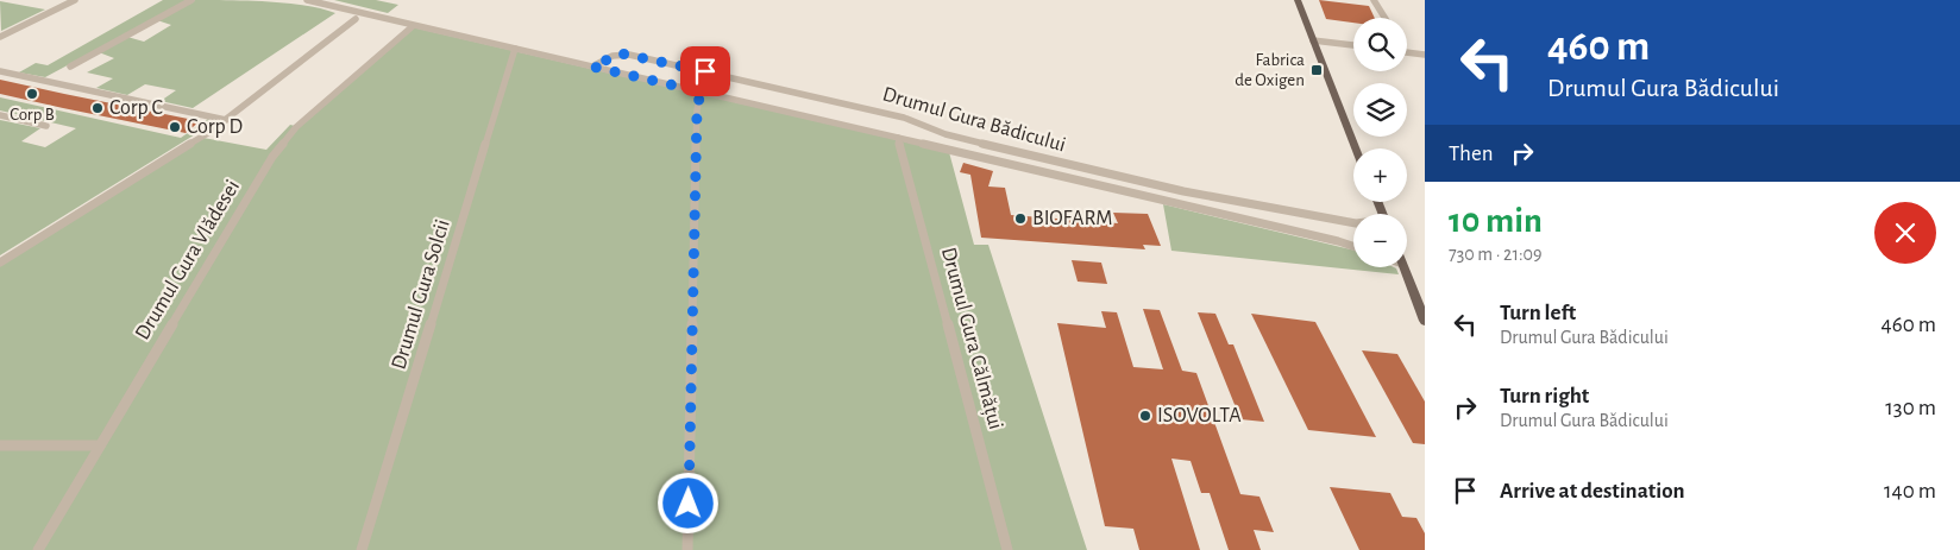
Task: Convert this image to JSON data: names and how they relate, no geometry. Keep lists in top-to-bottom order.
{
  "streets": {
    "street": [
      "Drumul Gura Bădicului",
      "Drumul Gura Vlădesei",
      "Drumul Gura Solcii",
      "Drumul Gura Călmățui"
    ]
  },
  "crossings": [
    ["Drumul Gura Bădicului", "Drumul Gura Vlădesei"],
    ["Drumul Gura Bădicului", "Drumul Gura Solcii"],
    ["Drumul Gura Bădicului", "Drumul Gura Călmățui"]
  ],
  "places": {
    "transit": ["Fabrica de Oxigen"],
    "other": [
      "Corp B",
      "Corp C",
      "Corp D",
      "BIOFARM",
      "ISOVOLTA"
    ]
  },
  "page": {
    "turn": ["460 m", "Drumul Gura Bădicului"],
    "map_buttons": ["+", "−"],
    "then": "Then",
    "heading": ["10 min", "730 m · 21:09"],
    "list": [
      {
        "name": "Turn left",
        "note": "Drumul Gura Bădicului",
        "value": "460 m"
      },
      {
        "name": "Turn right",
        "note": "Drumul Gura Bădicului",
        "value": "130 m"
      },
      {
        "name": "Arrive at destination",
        "value": "140 m"
      }
    ]
  }
}
